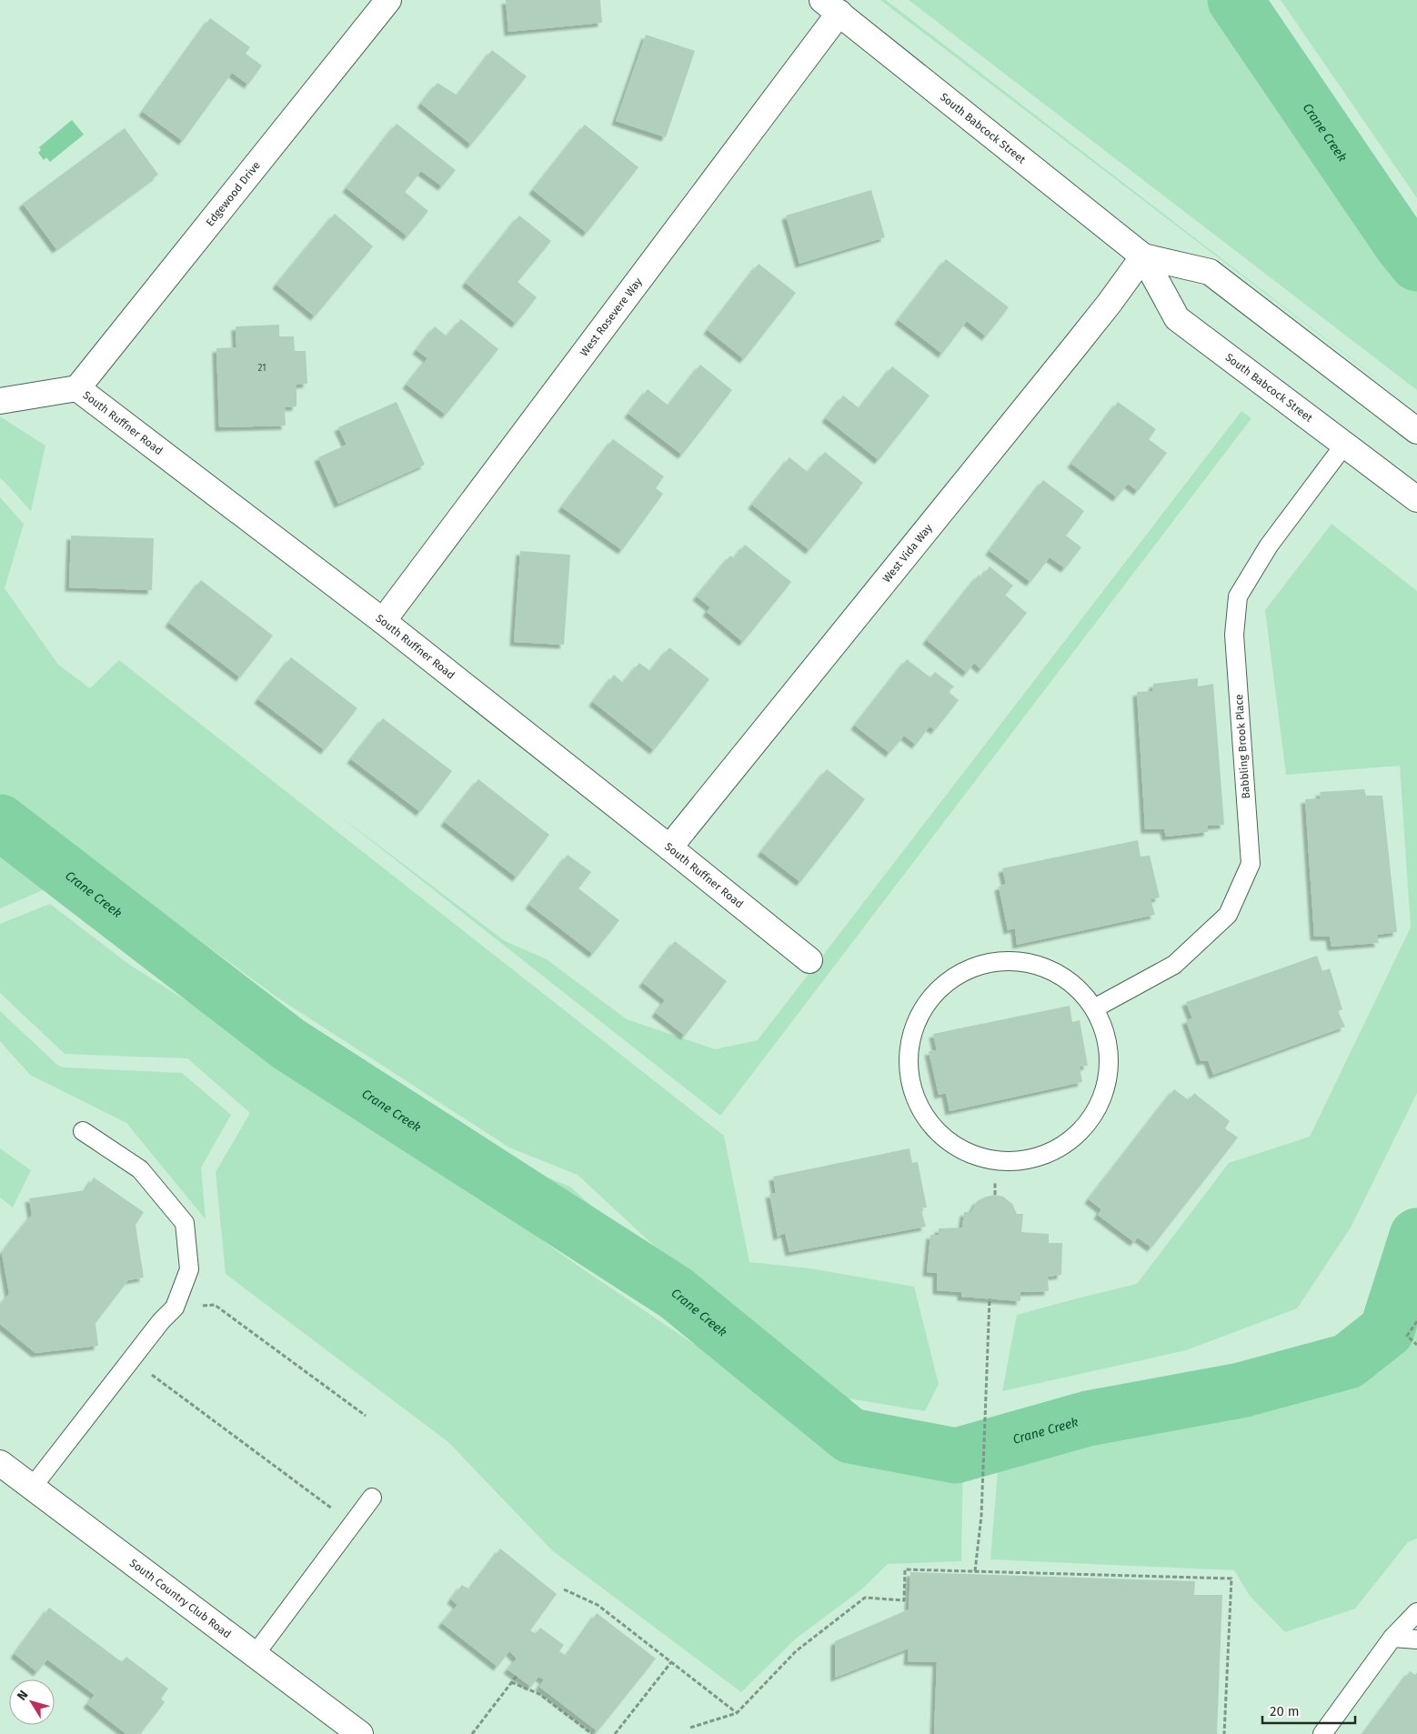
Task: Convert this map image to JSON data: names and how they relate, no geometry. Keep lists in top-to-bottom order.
{
  "streets": {
    "street": [
      "South Babcock Street",
      "Edgewood Drive",
      "West Rosevere Way",
      "South Ruffner Road",
      "West Vida Way",
      "South Country Club Road"
    ],
    "lane": ["Babbling Brook Place"]
  },
  "crossings": [
    ["South Babcock Street", "West Rosevere Way"],
    ["South Babcock Street", "West Vida Way"],
    ["South Babcock Street", "Babbling Brook Place"],
    ["Edgewood Drive", "South Ruffner Road"],
    ["West Rosevere Way", "South Ruffner Road"],
    ["South Ruffner Road", "West Vida Way"]
  ],
  "water": ["Crane Creek"],
  "house_numbers": ["21"],
  "scale_bar": "20 m",
  "north": "top left"
}
